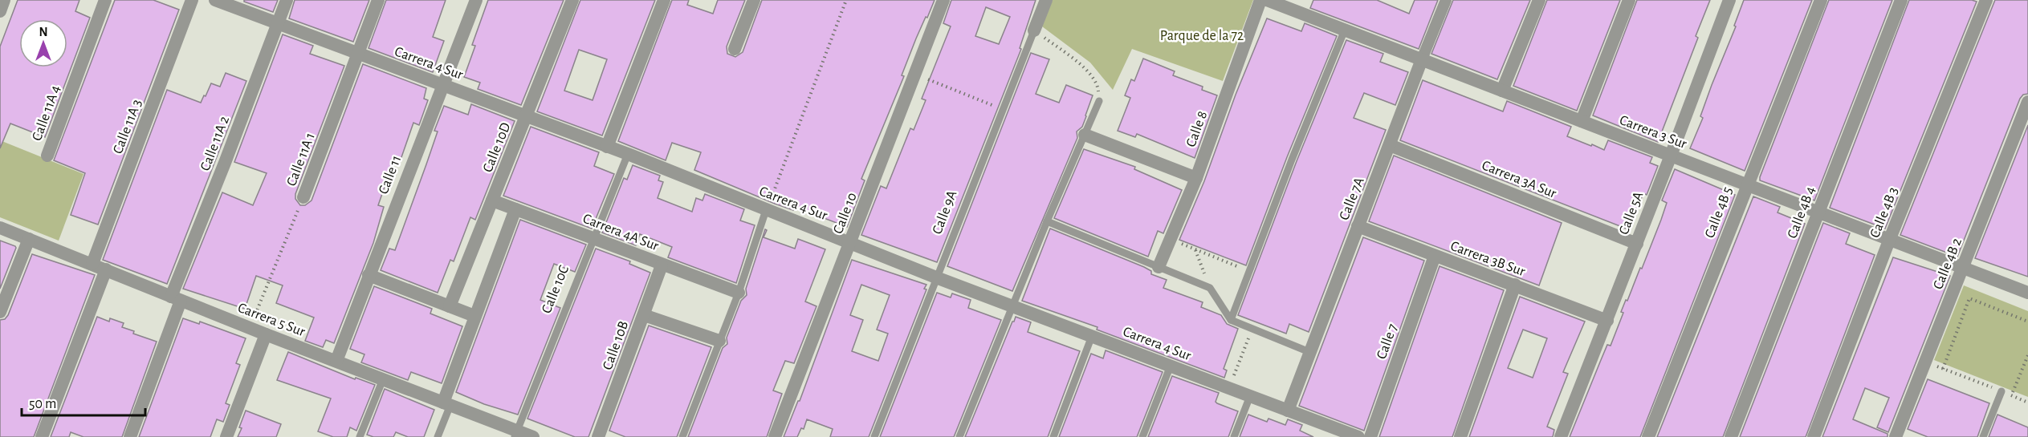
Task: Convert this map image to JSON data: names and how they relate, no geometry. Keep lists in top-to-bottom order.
{
  "streets": {
    "street": [
      "Carrera 4 Sur",
      "Calle 11A 4",
      "Calle 11A 3",
      "Calle 8",
      "Carrera 3 Sur",
      "Calle 11A 2",
      "Calle 10D",
      "Calle 11A 1",
      "Calle 11",
      "Carrera 3A Sur",
      "Calle 7A",
      "Calle 9A",
      "Calle 4B 5",
      "Calle 4B 4",
      "Calle 4B 3",
      "Calle 10",
      "Calle 5A",
      "Carrera 4A Sur",
      "Carrera 3B Sur",
      "Calle 4B 2",
      "Carrera 5 Sur",
      "Calle 7",
      "Calle 10B"
    ],
    "lane": ["Calle 10C"]
  },
  "crossings": [
    ["Carrera 4 Sur", "Calle 11A 2"],
    ["Carrera 4 Sur", "Calle 10D"],
    ["Carrera 4 Sur", "Calle 11A 1"],
    ["Carrera 4 Sur", "Calle 11"],
    ["Carrera 4 Sur", "Calle 7A"],
    ["Carrera 4 Sur", "Calle 9A"],
    ["Carrera 4 Sur", "Calle 10"],
    ["Carrera 4 Sur", "Calle 10C"],
    ["Calle 11A 3", "Carrera 5 Sur"],
    ["Carrera 3 Sur", "Calle 7A"],
    ["Carrera 3 Sur", "Calle 4B 5"],
    ["Carrera 3 Sur", "Calle 4B 4"],
    ["Carrera 3 Sur", "Calle 4B 3"],
    ["Carrera 3 Sur", "Calle 5A"],
    ["Carrera 3 Sur", "Calle 4B 2"],
    ["Calle 11A 2", "Carrera 5 Sur"],
    ["Calle 10D", "Carrera 4A Sur"],
    ["Calle 11A 1", "Carrera 5 Sur"],
    ["Calle 11", "Carrera 5 Sur"],
    ["Carrera 3A Sur", "Calle 7A"],
    ["Carrera 3A Sur", "Calle 5A"],
    ["Calle 7A", "Carrera 3B Sur"],
    ["Calle 5A", "Carrera 3B Sur"],
    ["Carrera 4A Sur", "Calle 10C"],
    ["Carrera 4A Sur", "Calle 10B"],
    ["Carrera 3B Sur", "Calle 7"],
    ["Calle 10C", "Carrera 5 Sur"]
  ],
  "parks": ["Parque de la 72"],
  "scale_bar": "50 m",
  "north": "top"
}
